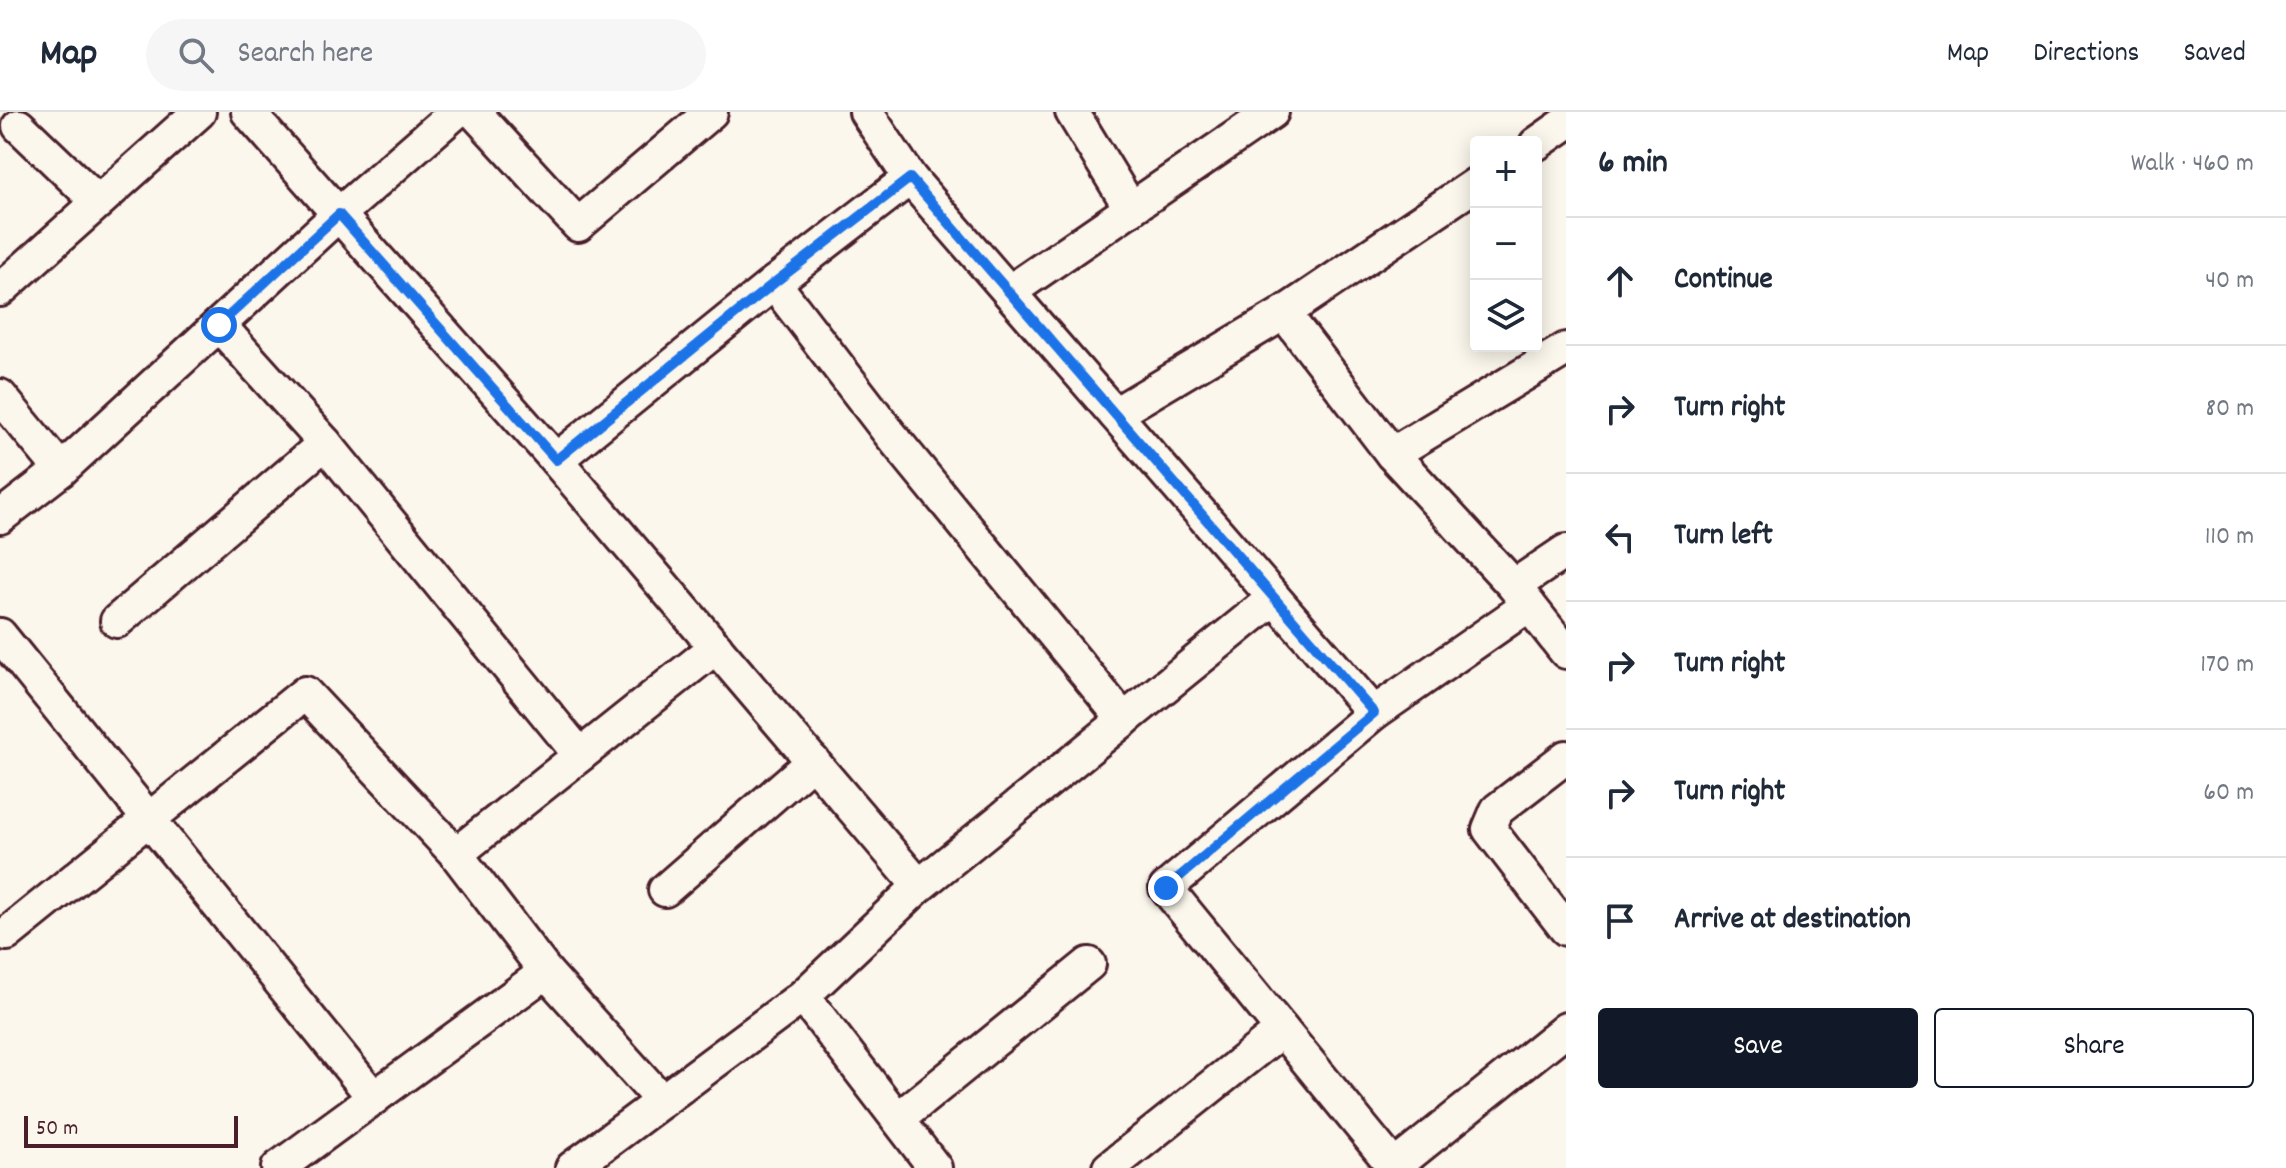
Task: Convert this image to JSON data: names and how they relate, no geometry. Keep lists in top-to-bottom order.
{
  "scale_bar": "50 m",
  "page": {
    "header": "Map",
    "search": "Search here",
    "nav": ["Map", "Directions", "Saved"],
    "heading": ["6 min", "Walk · 460 m"],
    "map_buttons": ["+", "−"],
    "list": [
      ["Continue", "40 m"],
      ["Turn right", "80 m"],
      ["Turn left", "110 m"],
      ["Turn right", "170 m"],
      ["Turn right", "60 m"],
      "Arrive at destination"
    ],
    "buttons": ["Save", "Share"],
    "scale": "50 m"
  }
}
